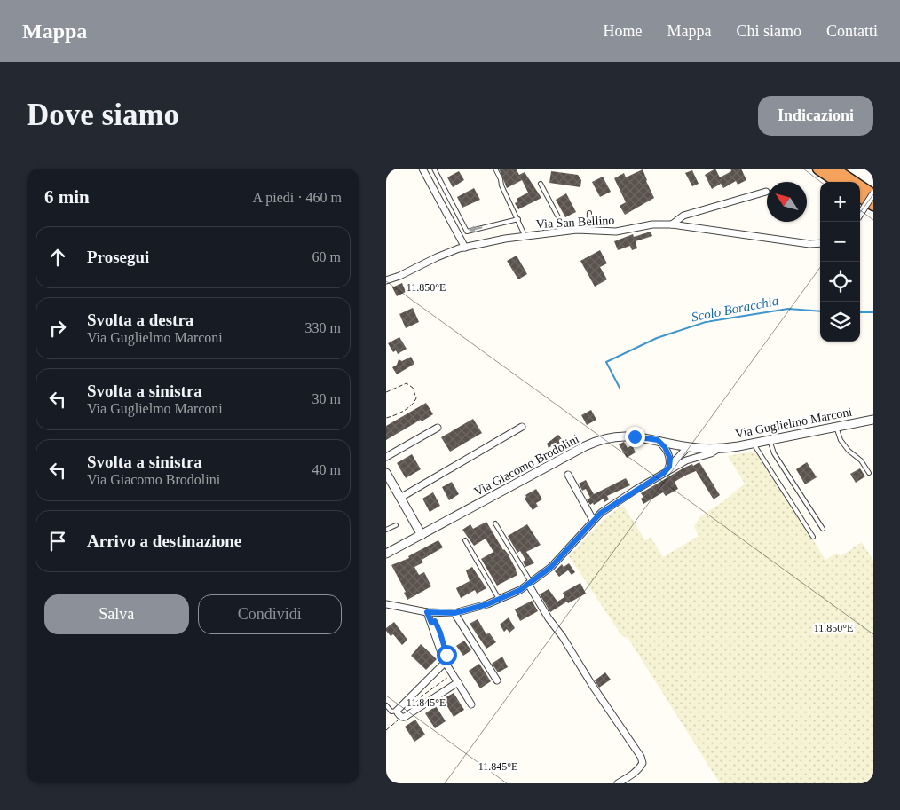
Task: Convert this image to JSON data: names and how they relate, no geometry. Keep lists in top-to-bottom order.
{
  "streets": {
    "street": ["Via San Bellino", "Via Guglielmo Marconi", "Via Giacomo Brodolini"]
  },
  "crossings": [
    ["Via Guglielmo Marconi", "Via Giacomo Brodolini"]
  ],
  "water": ["Scolo Boracchia"],
  "north": "top left",
  "page": {
    "header": "Mappa",
    "nav": [
      "Home",
      "Mappa",
      "Chi siamo",
      "Contatti"
    ],
    "buttons": [
      "Indicazioni",
      ["Salva", "Condividi"]
    ],
    "title": "Dove siamo",
    "heading": ["6 min", "A piedi · 460 m"],
    "map_buttons": ["+", "−"],
    "list": [
      ["Prosegui", "60 m"],
      ["Svolta a destra", "Via Guglielmo Marconi", "330 m"],
      ["Svolta a sinistra", "Via Guglielmo Marconi", "30 m"],
      ["Svolta a sinistra", "Via Giacomo Brodolini", "40 m"],
      "Arrivo a destinazione"
    ]
  },
  "coordinates": ["11.850°E", "11.845°E"]
}
